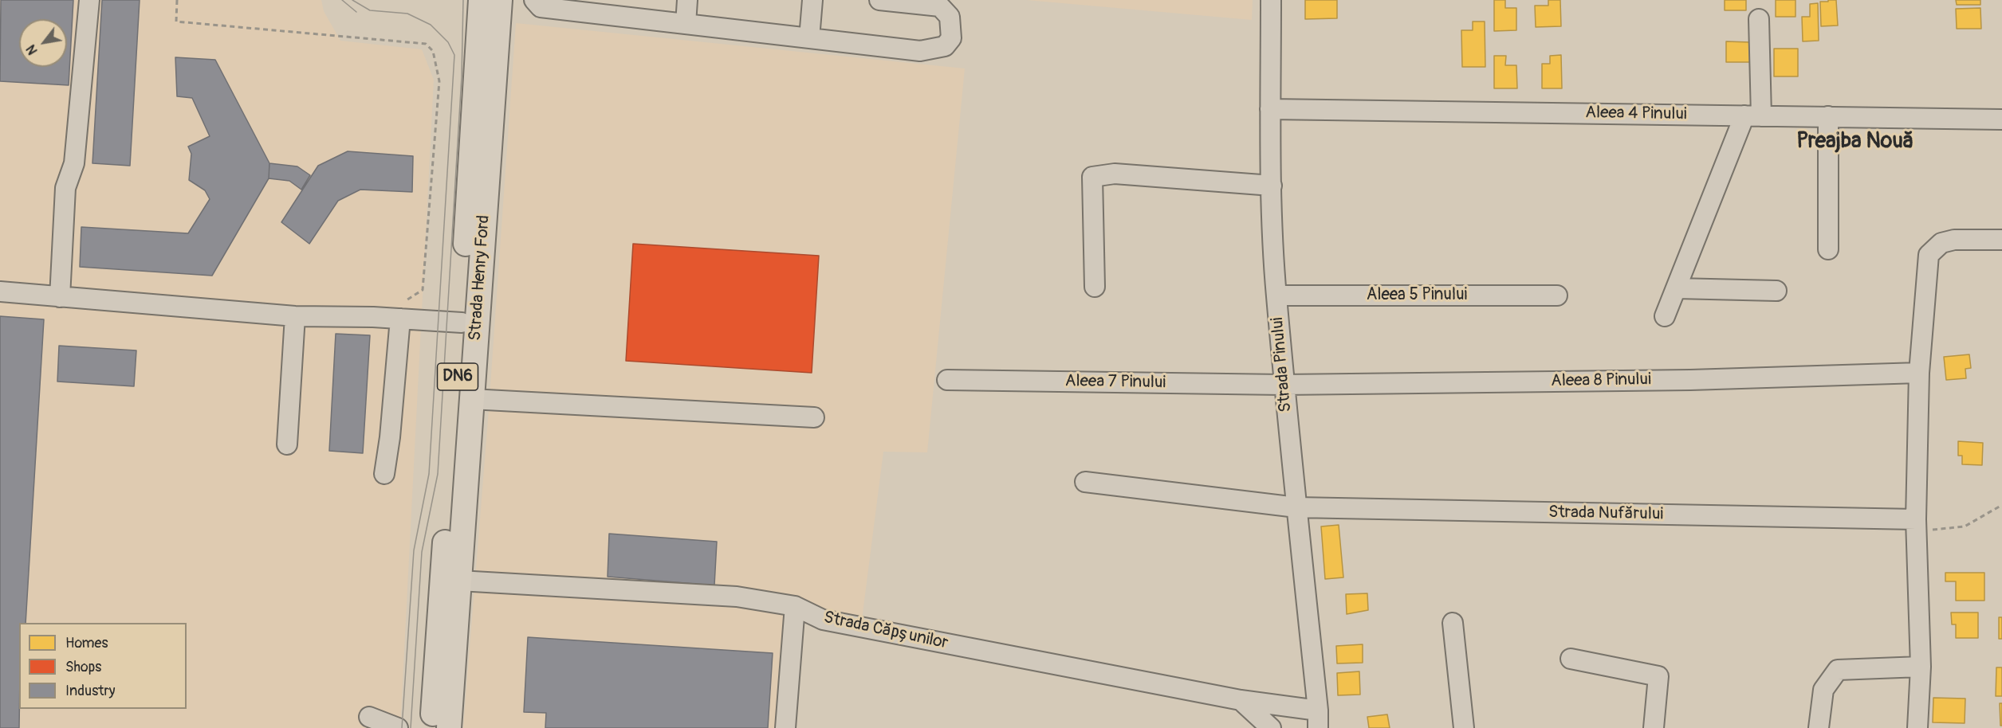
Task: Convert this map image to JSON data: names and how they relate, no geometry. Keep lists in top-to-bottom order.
{
  "streets": {
    "main road": ["Strada Henry Ford", "DN6"],
    "street": [
      "Aleea 4 Pinului",
      "Aleea 5 Pinului",
      "Strada Pinului",
      "Aleea 8 Pinului",
      "Aleea 7 Pinului",
      "Strada Nufărului",
      "Strada Căpșunilor"
    ]
  },
  "crossings": [
    ["Aleea 4 Pinului", "Strada Pinului"],
    ["Strada Henry Ford", "Strada Căpșunilor"],
    ["Aleea 5 Pinului", "Strada Pinului"],
    ["Strada Pinului", "Aleea 8 Pinului"],
    ["Strada Pinului", "Aleea 7 Pinului"],
    ["Strada Pinului", "Strada Nufărului"],
    ["Strada Pinului", "Strada Căpșunilor"],
    ["Aleea 8 Pinului", "Aleea 7 Pinului"]
  ],
  "districts": ["Preajba Nouă"],
  "legend": ["Homes", "Shops", "Industry"],
  "north": "bottom left"
}
